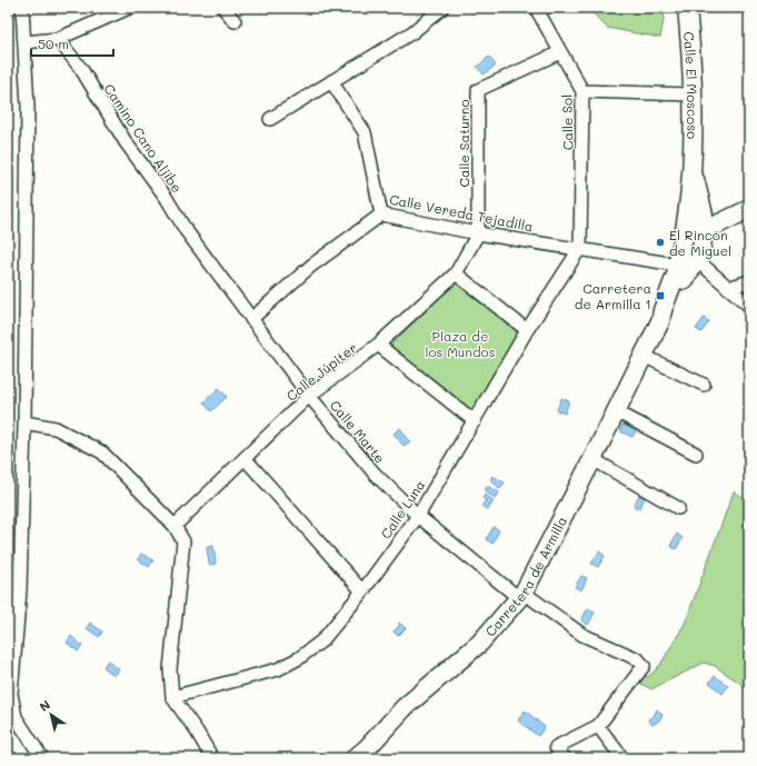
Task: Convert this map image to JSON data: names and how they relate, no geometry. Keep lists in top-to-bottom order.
{
  "streets": {
    "street": [
      "Calle El Moscoso",
      "Calle Sol",
      "Camino Cano Aljibe",
      "Calle Saturno",
      "Calle Vereda Tejadilla",
      "Calle Júpiter",
      "Calle Marte",
      "Calle Luna",
      "Carretera de Armilla"
    ]
  },
  "crossings": [
    ["Calle El Moscoso", "Calle Vereda Tejadilla"],
    ["Calle El Moscoso", "Carretera de Armilla"],
    ["Calle Sol", "Calle Saturno"],
    ["Calle Sol", "Calle Vereda Tejadilla"],
    ["Calle Sol", "Calle Luna"],
    ["Camino Cano Aljibe", "Calle Marte"],
    ["Calle Saturno", "Calle Vereda Tejadilla"],
    ["Calle Saturno", "Calle Júpiter"],
    ["Calle Vereda Tejadilla", "Calle Júpiter"],
    ["Calle Vereda Tejadilla", "Calle Luna"],
    ["Calle Vereda Tejadilla", "Carretera de Armilla"],
    ["Calle Júpiter", "Calle Marte"],
    ["Calle Marte", "Calle Luna"],
    ["Calle Marte", "Carretera de Armilla"]
  ],
  "parks": ["Plaza de los Mundos"],
  "places": {
    "other": ["El Rincón de Miguel"],
    "transit": ["Carretera de Armilla 1"]
  },
  "scale_bar": "50 m",
  "north": "top left"
}
